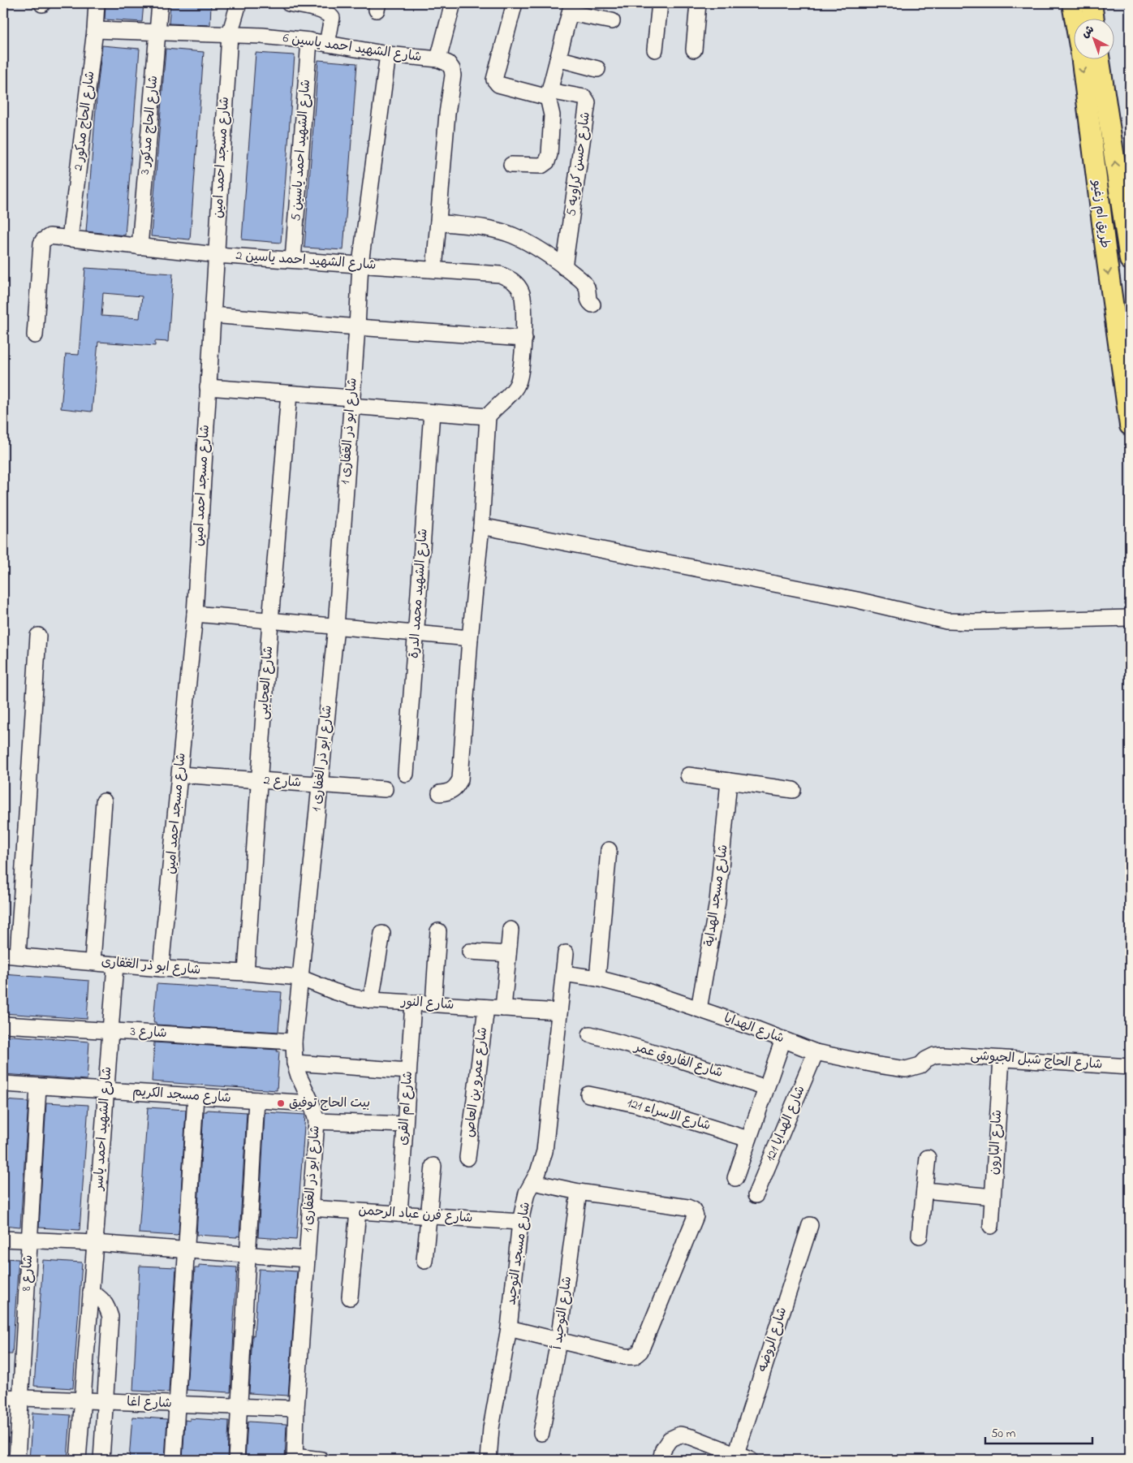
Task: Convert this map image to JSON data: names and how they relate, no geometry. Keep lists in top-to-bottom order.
{
  "streets": {
    "main road": ["طريق ام زغيو"],
    "street": [
      "شارع الشهيد احمد ياسين 6",
      "شارع الحاج مدكور 2",
      "شارع الحاج مدكور 3",
      "شارع الشهيد احمد ياسين 5",
      "شارع مسجد احمد امين",
      "شارع حسن كراويه 5",
      "شارع الشهيد احمد ياسين 2",
      "شارع ابو ذر الغفارى 1",
      "شارع الشهيد محمد الدرة",
      "شارع العجايبى",
      "شارع 2",
      "شارع مسجد الهداية",
      "شارع ابو ذر الغفارى",
      "شارع النور",
      "شارع الهدايا",
      "شارع 3",
      "شارع الفاروق عمر",
      "شارع الحاج شبل الجيوشى",
      "شارع عمرو بن العاص",
      "شارع مسجد الكريم",
      "شارع ام القرى",
      "شارع الاسراء 121",
      "شارع الهدايا 121",
      "شارع الشهيد احمد ياسر",
      "شارع البارون",
      "شارع فرن عباد الرحمن",
      "شارع مسجد التوحيد",
      "شارع 8",
      "شارع التوحيد أ",
      "شارع الروضه",
      "شارع اغا"
    ]
  },
  "crossings": [
    ["شارع الشهيد احمد ياسين 6", "شارع الحاج مدكور 2"],
    ["شارع الشهيد احمد ياسين 6", "شارع الحاج مدكور 3"],
    ["شارع الشهيد احمد ياسين 6", "شارع الشهيد احمد ياسين 5"],
    ["شارع الشهيد احمد ياسين 6", "شارع مسجد احمد امين"],
    ["شارع الشهيد احمد ياسين 6", "شارع الشهيد احمد ياسين 2"],
    ["شارع الشهيد احمد ياسين 6", "شارع ابو ذر الغفارى 1"],
    ["شارع الحاج مدكور 2", "شارع الشهيد احمد ياسين 2"],
    ["شارع الحاج مدكور 3", "شارع الشهيد احمد ياسين 2"],
    ["شارع الشهيد احمد ياسين 5", "شارع الشهيد احمد ياسين 2"],
    ["شارع مسجد احمد امين", "شارع الشهيد احمد ياسين 2"],
    ["شارع مسجد احمد امين", "شارع 2"],
    ["شارع مسجد احمد امين", "شارع ابو ذر الغفارى"],
    ["شارع الشهيد احمد ياسين 2", "شارع ابو ذر الغفارى 1"],
    ["شارع ابو ذر الغفارى 1", "شارع 2"],
    ["شارع ابو ذر الغفارى 1", "شارع ابو ذر الغفارى"],
    ["شارع ابو ذر الغفارى 1", "شارع النور"],
    ["شارع ابو ذر الغفارى 1", "شارع 3"],
    ["شارع ابو ذر الغفارى 1", "شارع مسجد الكريم"],
    ["شارع ابو ذر الغفارى 1", "شارع فرن عباد الرحمن"],
    ["شارع ابو ذر الغفارى 1", "شارع اغا"],
    ["شارع العجايبى", "شارع 2"],
    ["شارع العجايبى", "شارع ابو ذر الغفارى"],
    ["شارع مسجد الهداية", "شارع الهدايا"],
    ["شارع ابو ذر الغفارى", "شارع النور"],
    ["شارع ابو ذر الغفارى", "شارع الشهيد احمد ياسر"],
    ["شارع النور", "شارع عمرو بن العاص"],
    ["شارع النور", "شارع ام القرى"],
    ["شارع النور", "شارع مسجد التوحيد"],
    ["شارع الهدايا", "شارع الحاج شبل الجيوشى"],
    ["شارع الهدايا", "شارع الهدايا 121"],
    ["شارع الهدايا", "شارع مسجد التوحيد"],
    ["شارع 3", "شارع الشهيد احمد ياسر"],
    ["شارع الحاج شبل الجيوشى", "شارع البارون"],
    ["شارع مسجد الكريم", "شارع الشهيد احمد ياسر"],
    ["شارع مسجد الكريم", "شارع 8"],
    ["شارع ام القرى", "شارع فرن عباد الرحمن"],
    ["شارع الشهيد احمد ياسر", "شارع اغا"],
    ["شارع فرن عباد الرحمن", "شارع مسجد التوحيد"],
    ["شارع 8", "شارع اغا"]
  ],
  "places": ["بيت الحاج توفيق"],
  "scale_bar": "50 m",
  "north": "top left"
}
